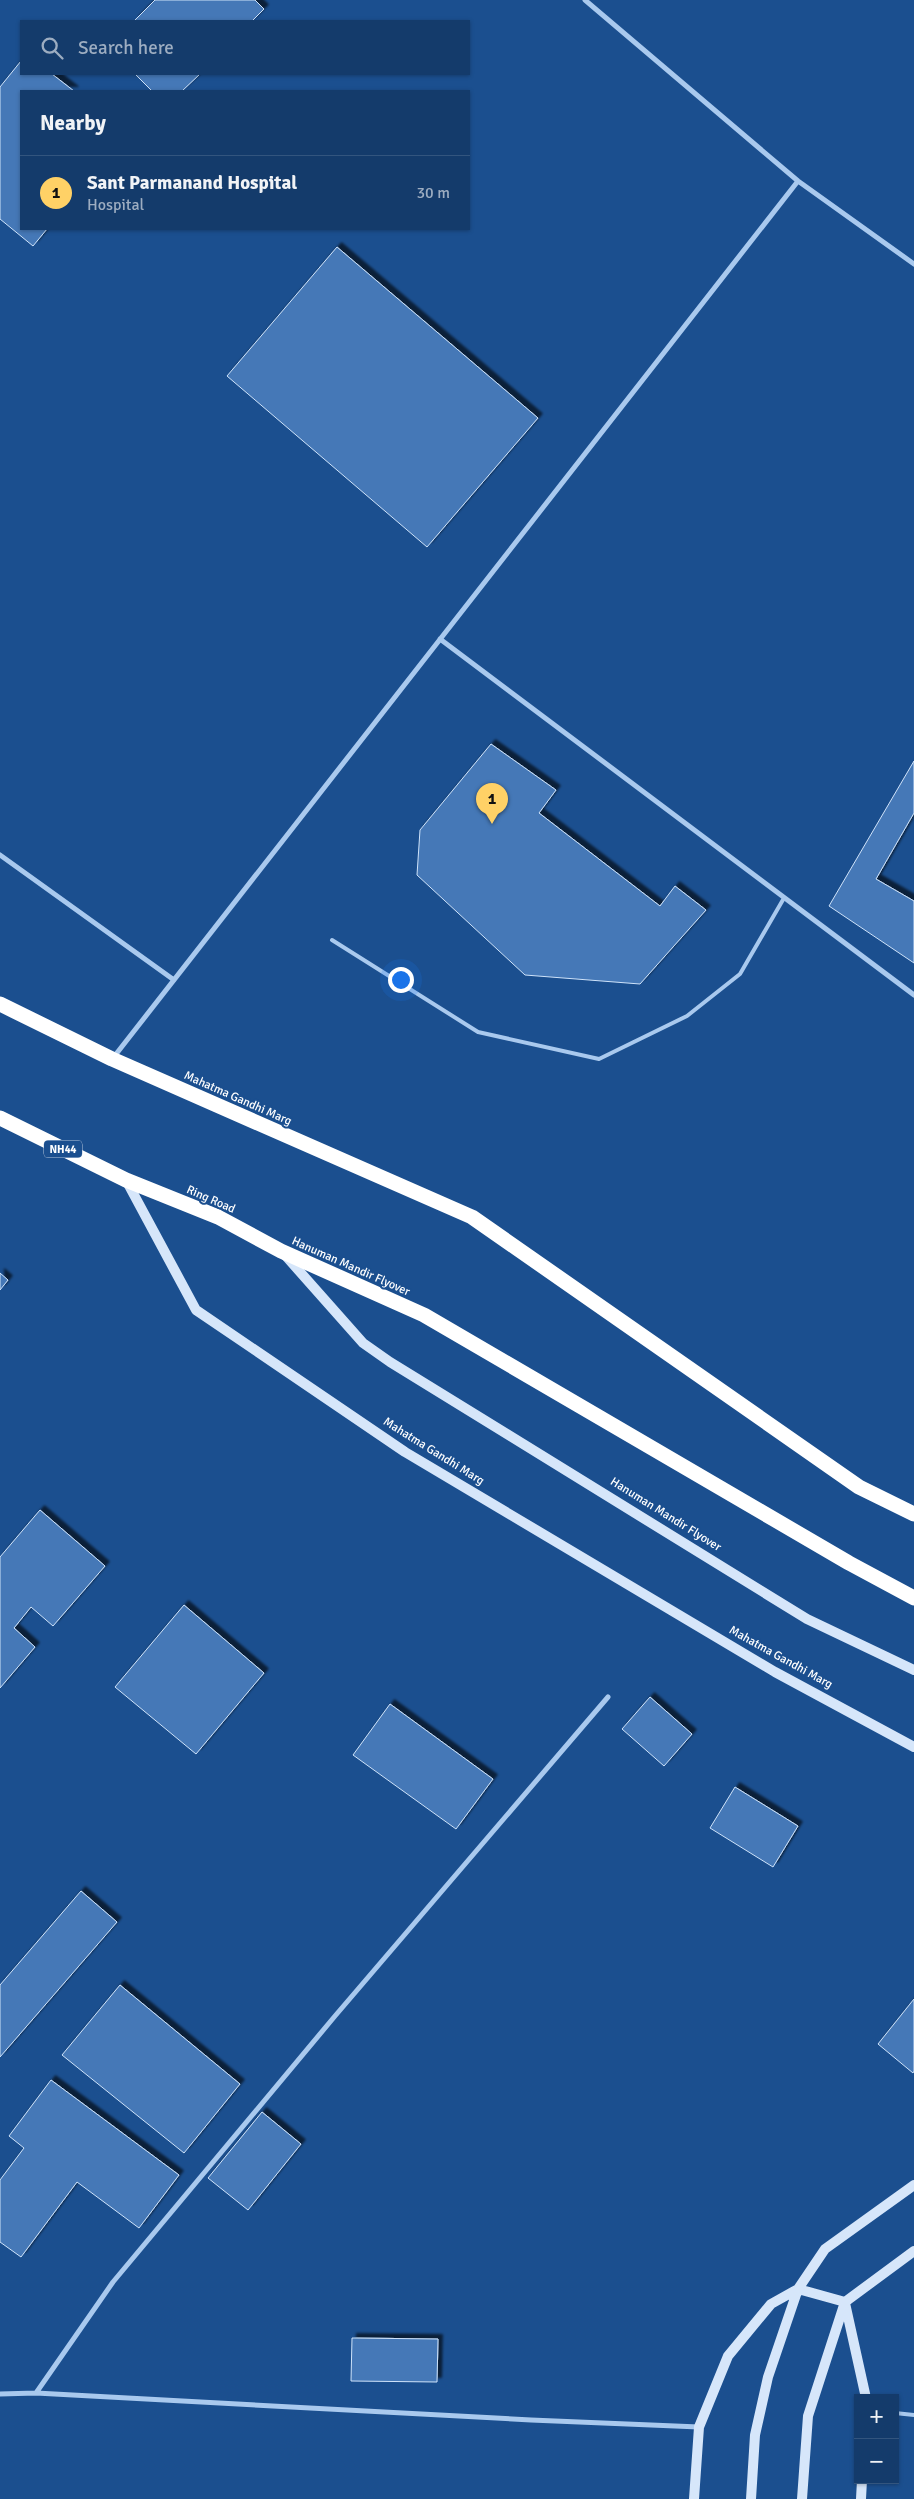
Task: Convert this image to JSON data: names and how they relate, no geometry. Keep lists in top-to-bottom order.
{
  "streets": {
    "highway": [
      "Mahatma Gandhi Marg",
      "NH44",
      "Ring Road",
      "Hanuman Mandir Flyover"
    ]
  },
  "crossings": [
    ["Mahatma Gandhi Marg", "NH44"],
    ["Mahatma Gandhi Marg", "Ring Road"],
    ["NH44", "Ring Road"],
    ["Ring Road", "Hanuman Mandir Flyover"]
  ],
  "page": {
    "search": "Search here",
    "heading": "Nearby",
    "list": [
      {
        "mark": "1",
        "name": "Sant Parmanand Hospital",
        "note": "Hospital",
        "value": "30 m"
      }
    ],
    "pins": "1",
    "map_buttons": ["+", "−"]
  }
}
